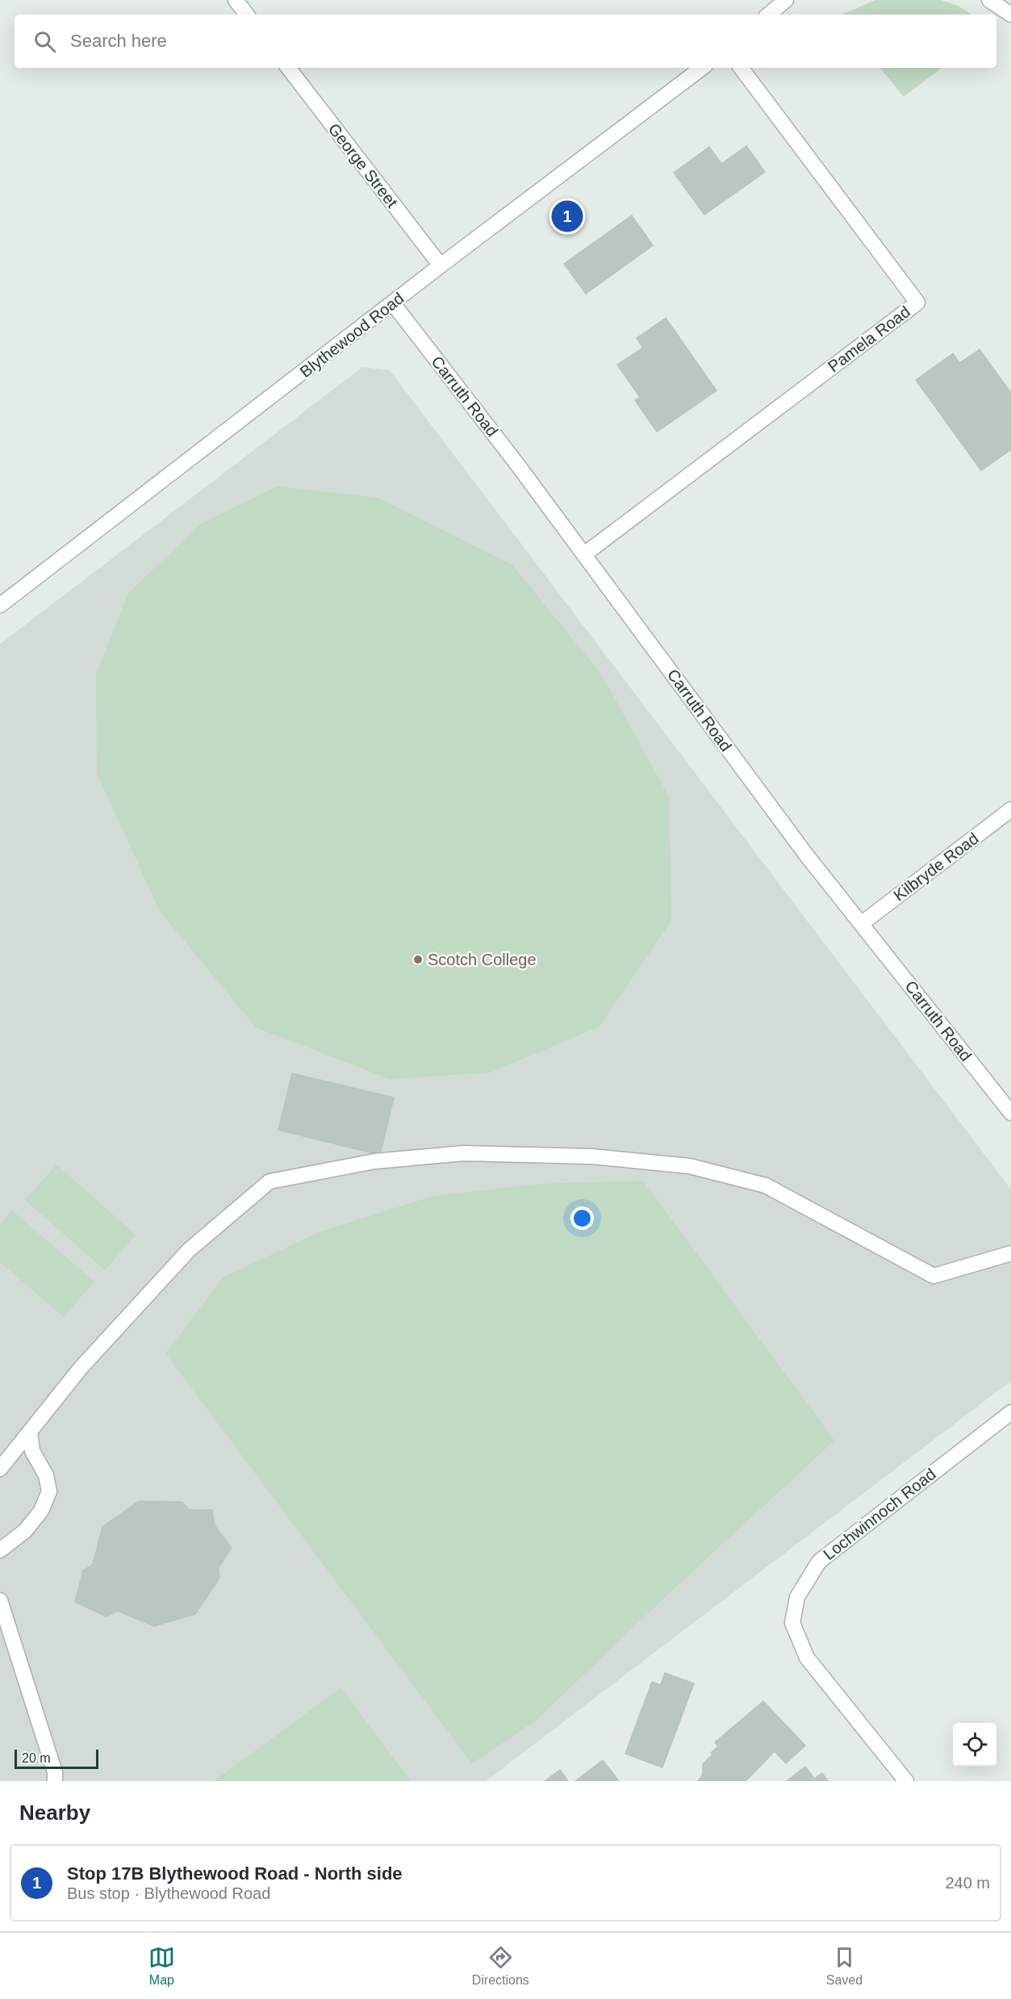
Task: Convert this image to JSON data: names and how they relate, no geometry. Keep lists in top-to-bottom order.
{
  "streets": {
    "street": [
      "George Street",
      "Blythewood Road",
      "Pamela Road",
      "Carruth Road",
      "Kilbryde Road",
      "Lochwinnoch Road"
    ]
  },
  "crossings": [
    ["George Street", "Blythewood Road"],
    ["Blythewood Road", "Carruth Road"],
    ["Pamela Road", "Carruth Road"],
    ["Carruth Road", "Kilbryde Road"]
  ],
  "places": ["Scotch College"],
  "scale_bar": "20 m",
  "page": {
    "search": "Search here",
    "pins": "1",
    "scale": "20 m",
    "heading": "Nearby",
    "list": [
      {
        "mark": "1",
        "name": "Stop 17B Blythewood Road - North side",
        "note": "Bus stop · Blythewood Road",
        "value": "240 m"
      }
    ],
    "nav": ["Map", "Directions", "Saved"]
  }
}
